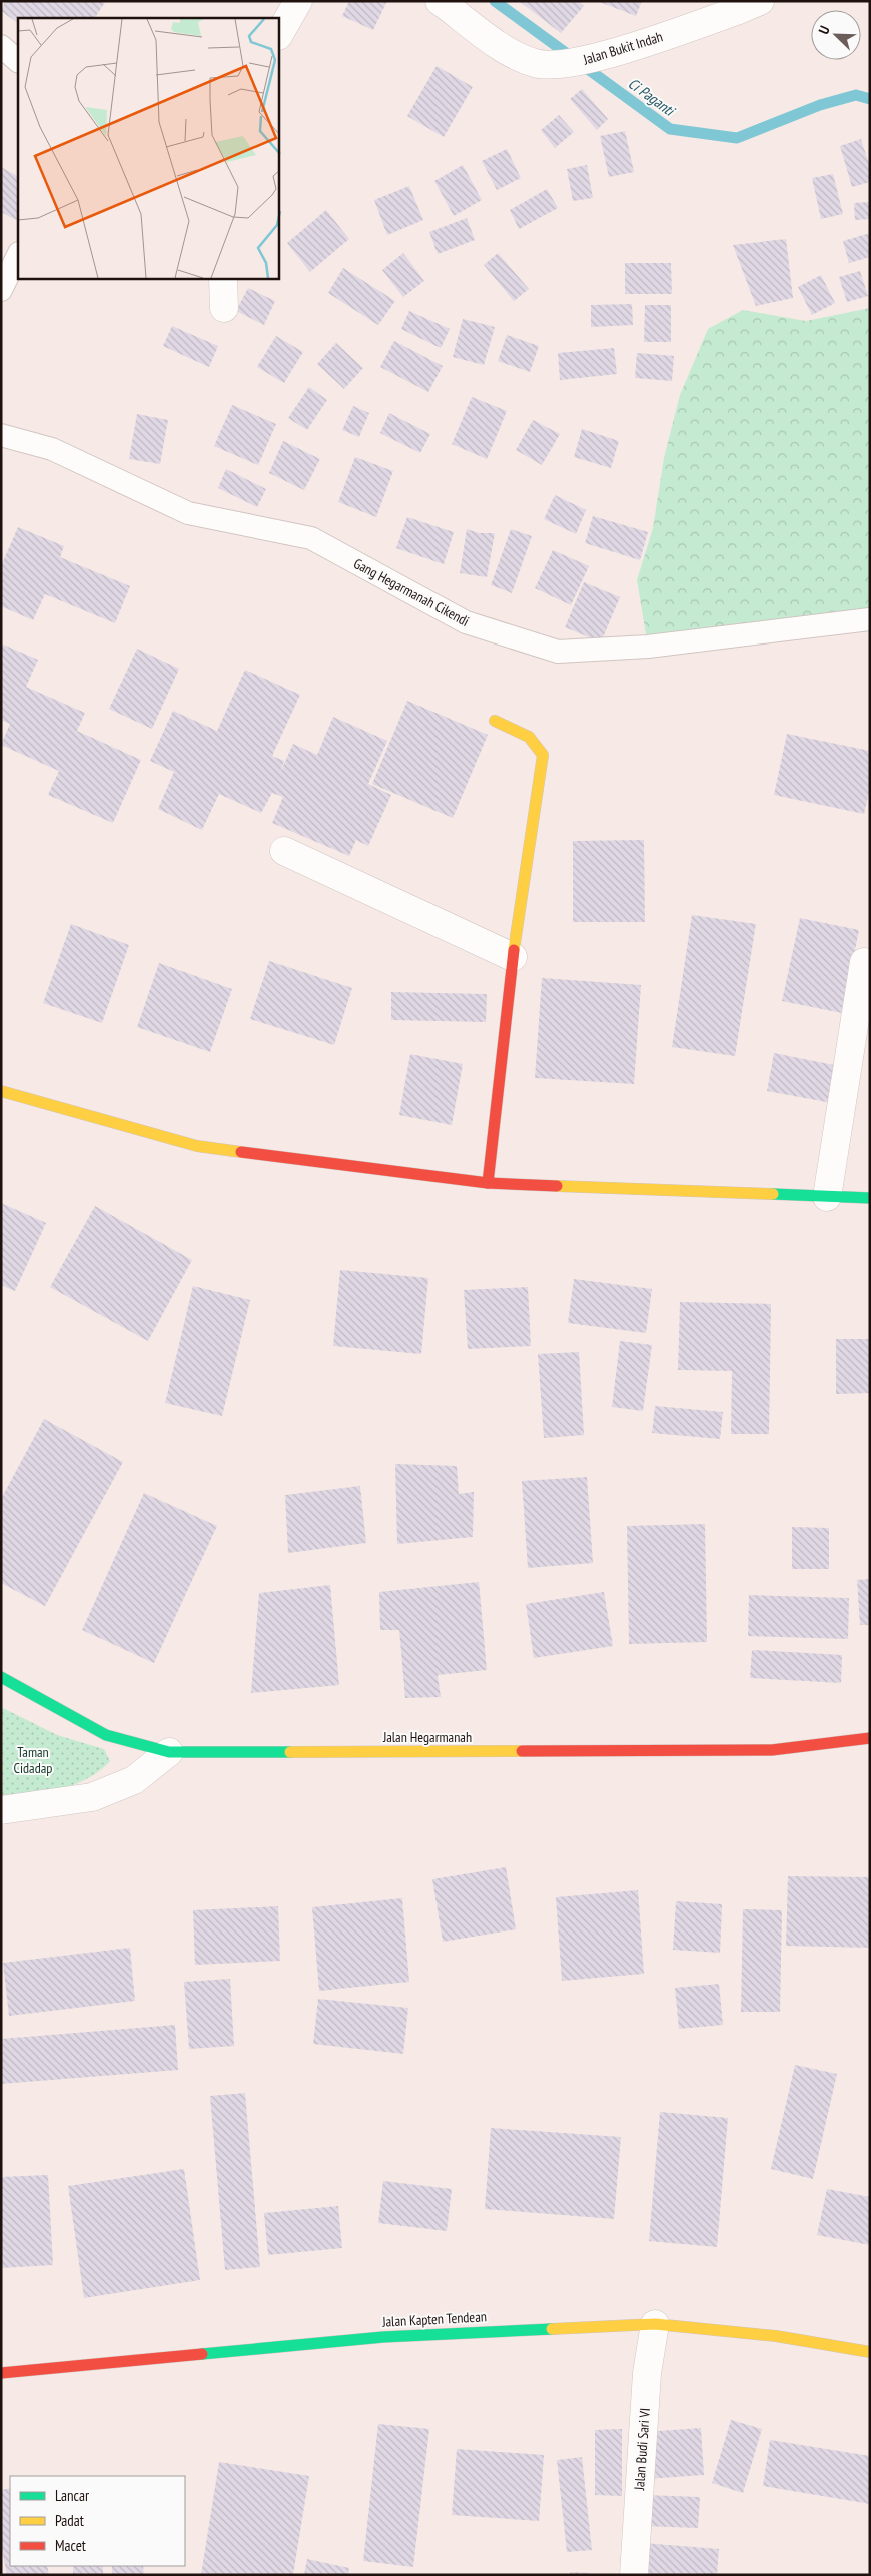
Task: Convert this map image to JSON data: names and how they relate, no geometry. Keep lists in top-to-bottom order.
{
  "streets": {
    "street": [
      "Jalan Bukit Indah",
      "Jalan Hegarmanah",
      "Jalan Kapten Tendean",
      "Jalan Budi Sari VI"
    ],
    "lane": ["Gang Hegarmanah Cikendi"]
  },
  "crossings": [
    ["Jalan Kapten Tendean", "Jalan Budi Sari VI"]
  ],
  "water": ["Ci Paganti"],
  "parks": ["Taman Cidadap"],
  "legend": ["Lancar", "Padat", "Macet"],
  "north": "top left"
}
